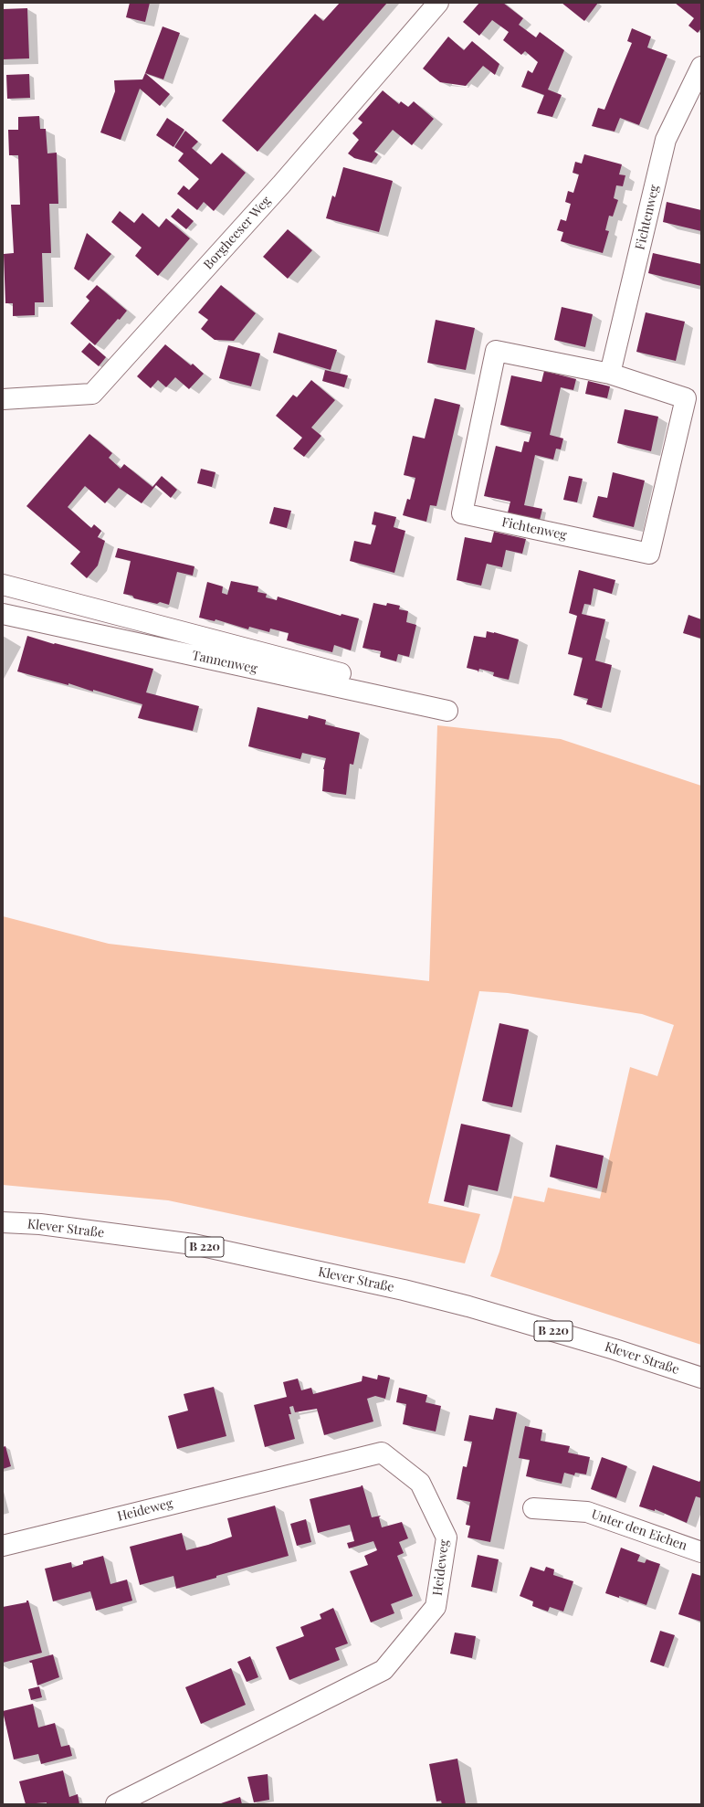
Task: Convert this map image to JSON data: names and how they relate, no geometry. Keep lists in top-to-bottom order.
{
  "streets": {
    "street": [
      "Fichtenweg",
      "Borgheeser Weg",
      "Tannenweg",
      "Klever Straße",
      "B 220",
      "Heideweg",
      "Unter den Eichen"
    ]
  }
}
